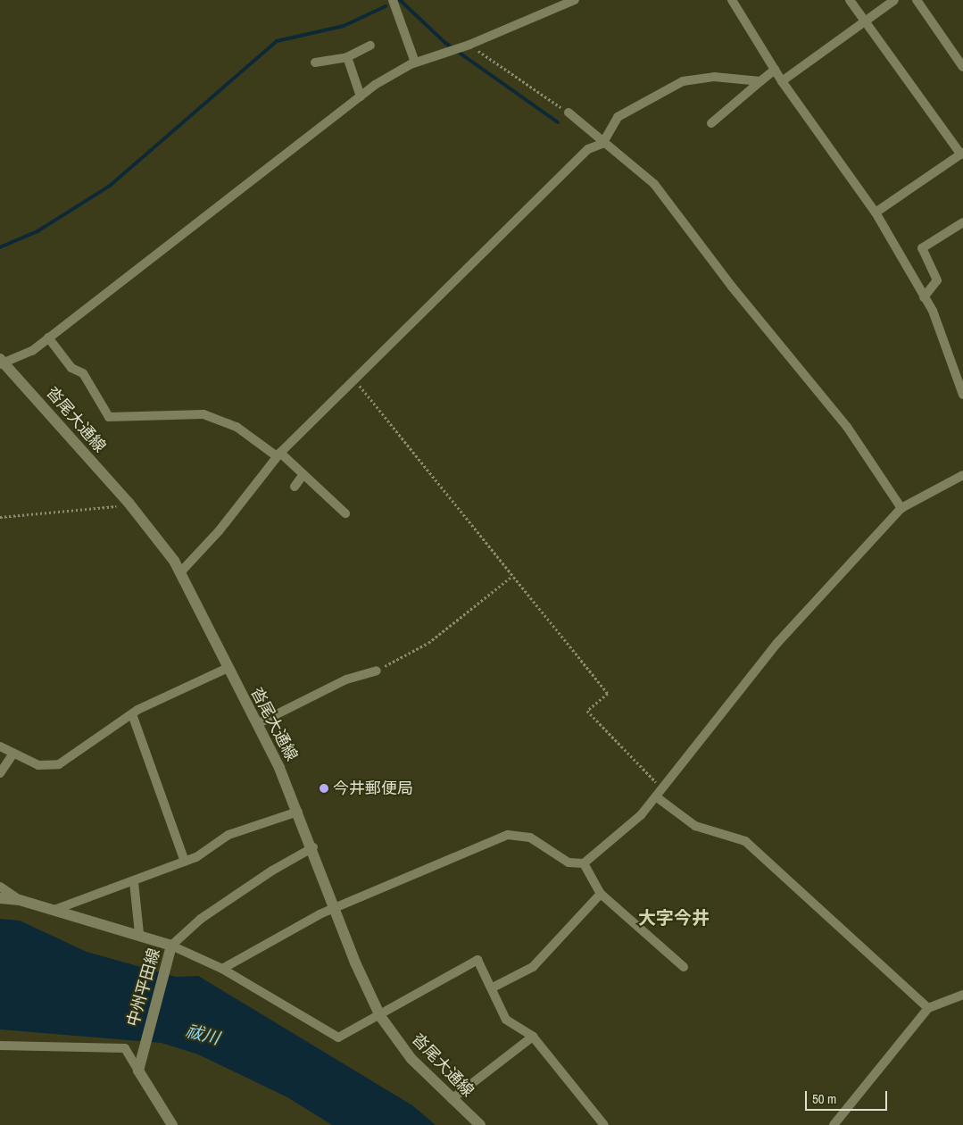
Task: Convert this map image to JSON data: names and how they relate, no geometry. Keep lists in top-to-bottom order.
{
  "streets": {
    "main road": ["沓尾大通線", "中州平田線"]
  },
  "districts": ["大字今井"],
  "water": ["祓川"],
  "places": ["今井郵便局"],
  "scale_bar": "50 m"
}
